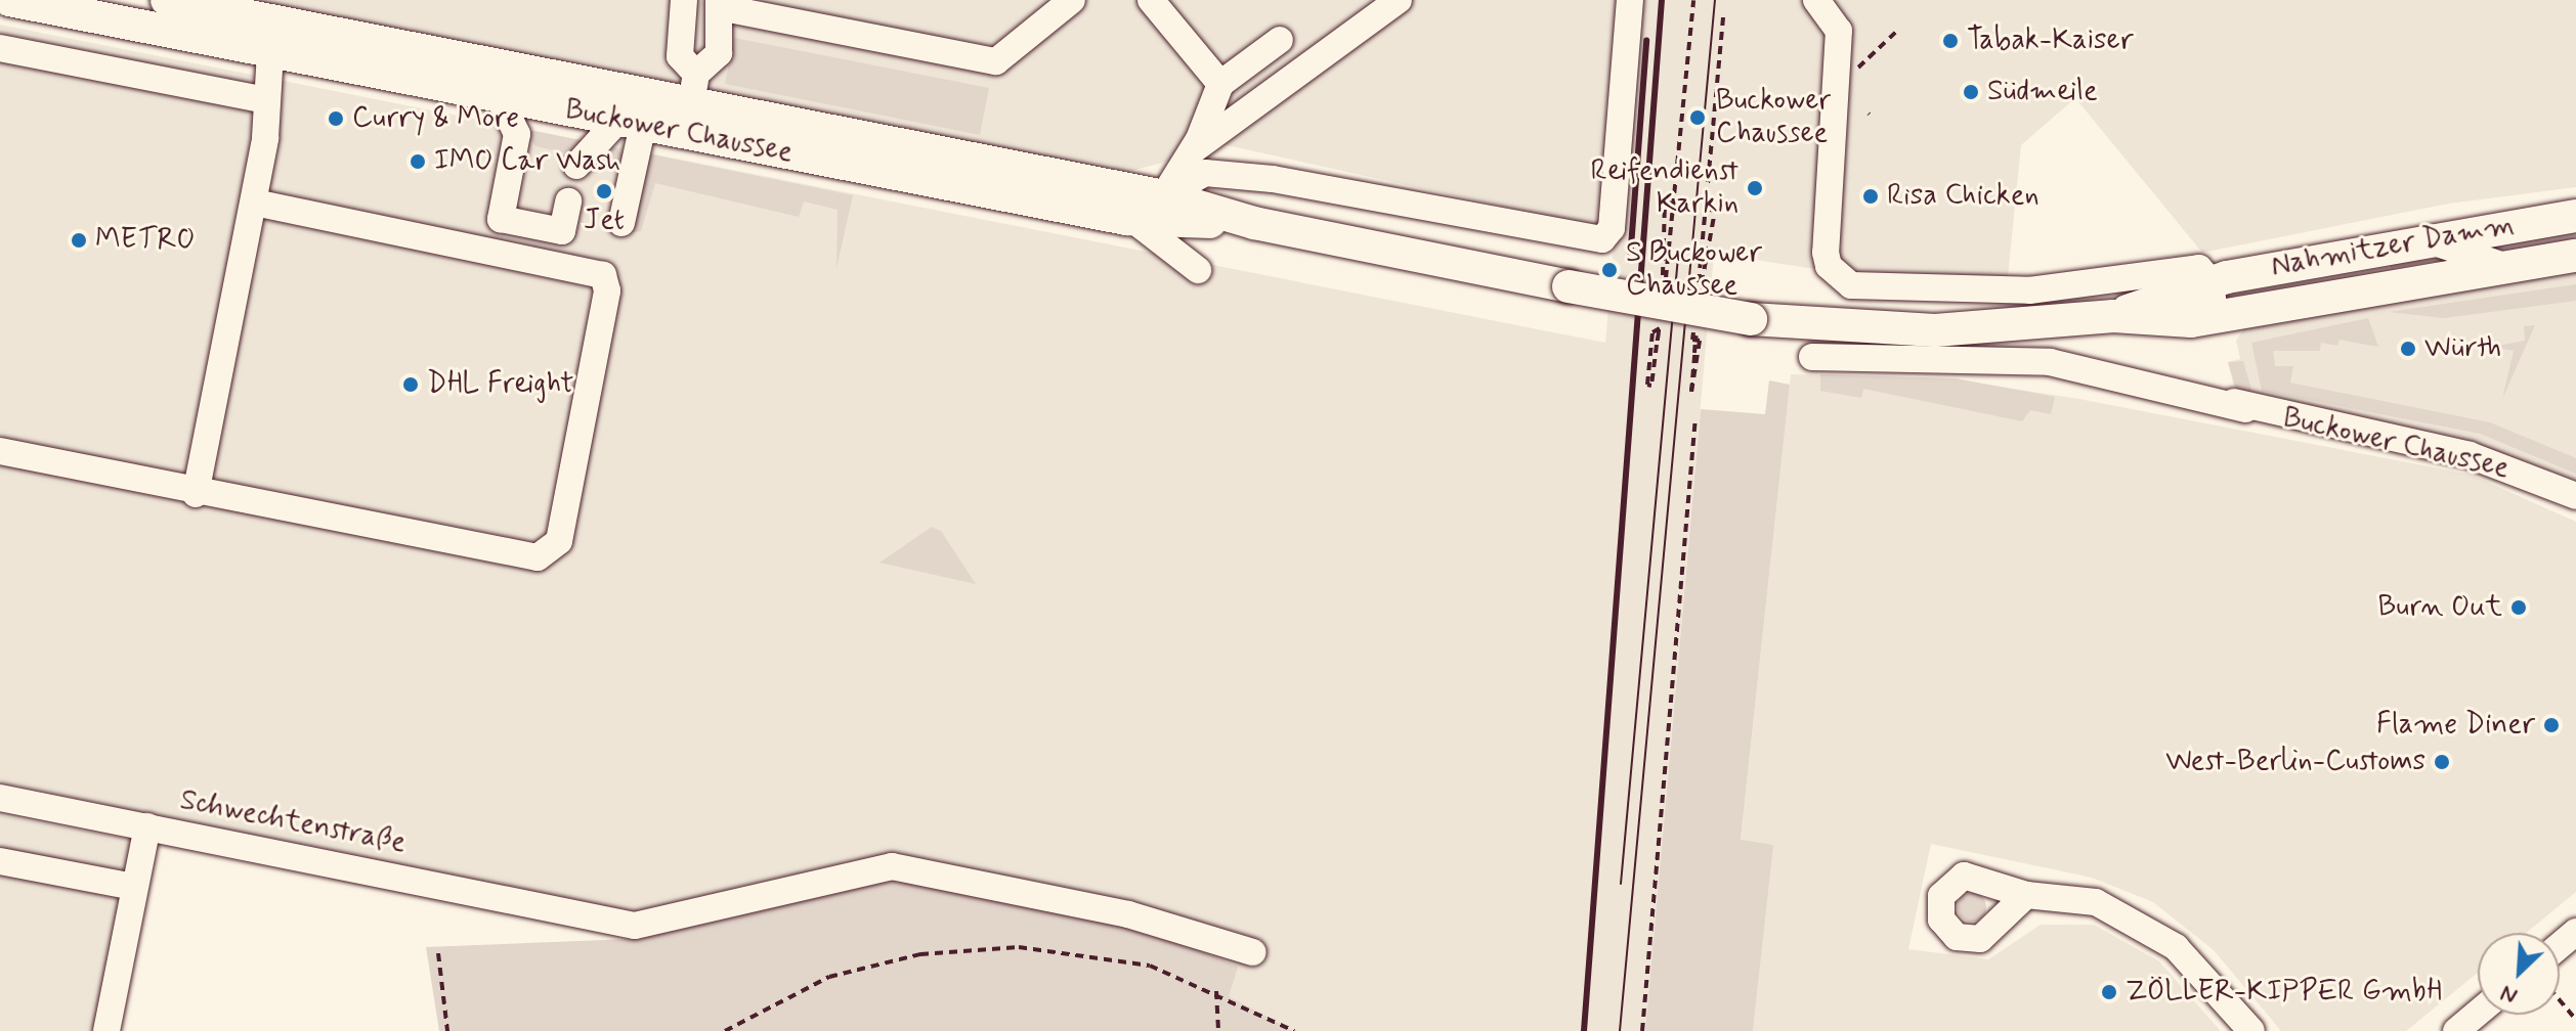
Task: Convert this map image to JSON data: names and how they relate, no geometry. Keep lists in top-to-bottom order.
{
  "streets": {
    "main road": ["Buckower Chaussee", "Nahmitzer Damm"],
    "street": ["Schwechtenstraße"]
  },
  "crossings": [
    ["Buckower Chaussee", "Nahmitzer Damm"]
  ],
  "places": [
    "Tabak-Kaiser",
    "Südmeile",
    "Buckower Chaussee",
    "Curry & More",
    "IMO Car Wash",
    "Reifendienst Karkin",
    "Jet",
    "Risa Chicken",
    "METRO",
    "S Buckower Chaussee",
    "Würth",
    "DHL Freight",
    "Burn Out",
    "Flame Diner",
    "West-Berlin-Customs",
    "ZÖLLER-KIPPER GmbH"
  ],
  "north": "bottom left"
}
